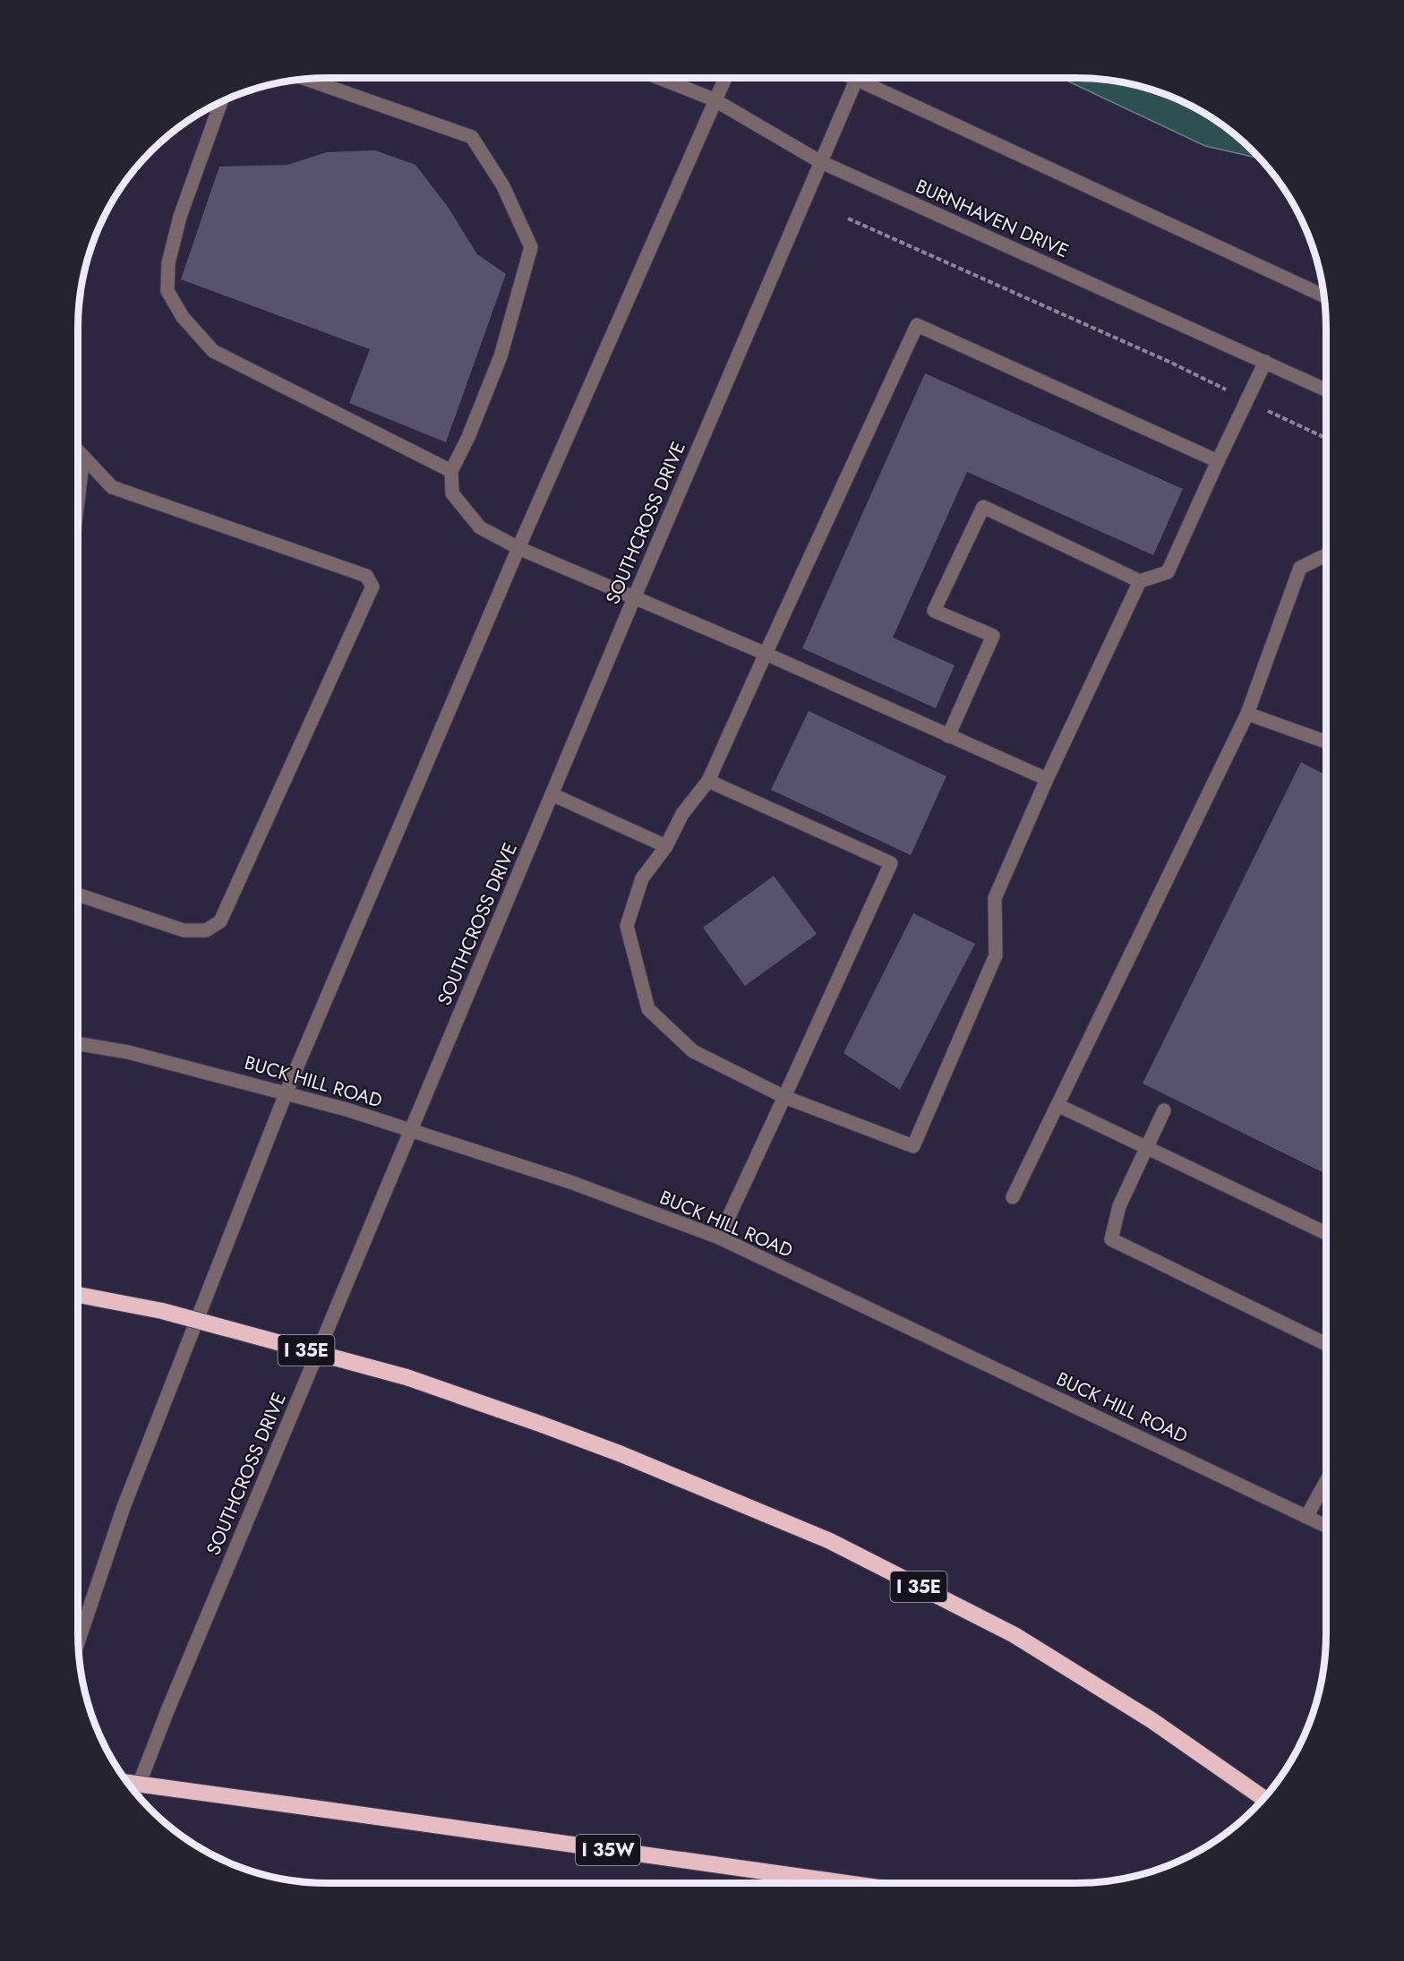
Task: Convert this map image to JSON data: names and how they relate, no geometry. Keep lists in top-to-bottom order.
{
  "streets": {
    "highway": ["I 35E", "I 35W"],
    "street": ["BURNHAVEN DRIVE", "SOUTHCROSS DRIVE", "BUCK HILL ROAD"]
  },
  "crossings": [
    ["BURNHAVEN DRIVE", "SOUTHCROSS DRIVE"],
    ["SOUTHCROSS DRIVE", "BUCK HILL ROAD"]
  ]
}
